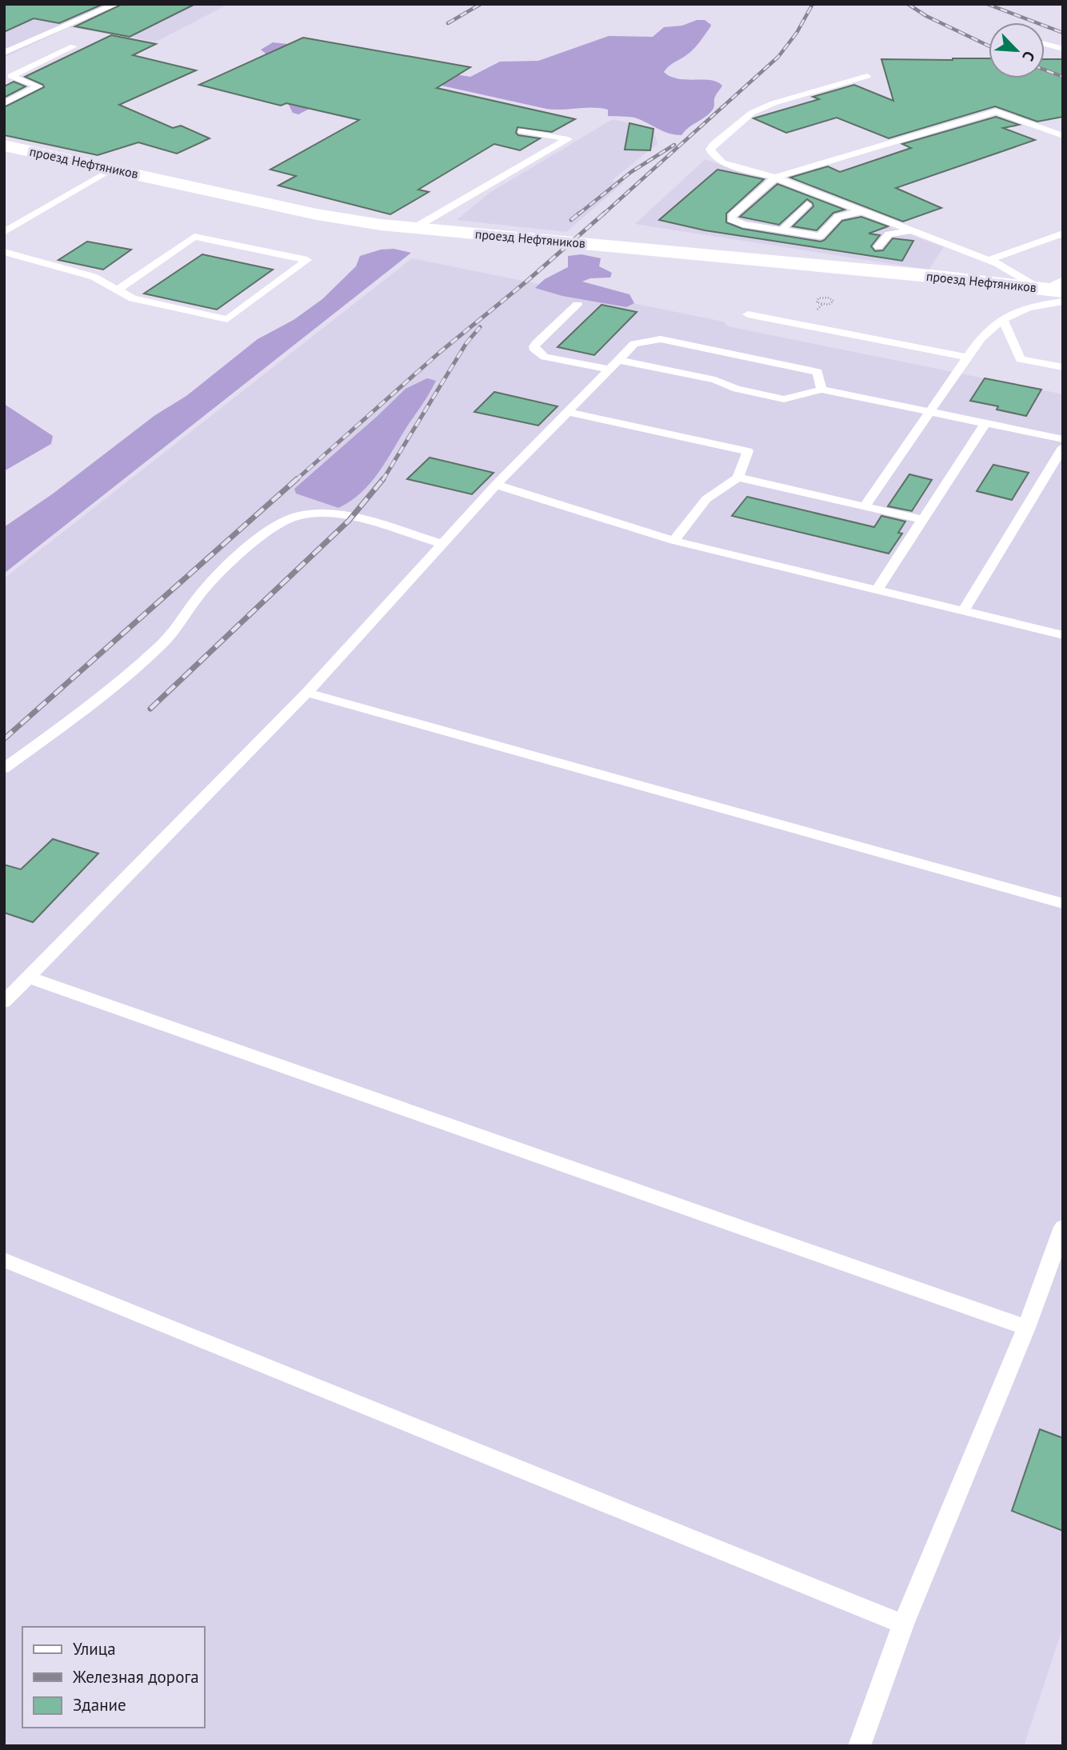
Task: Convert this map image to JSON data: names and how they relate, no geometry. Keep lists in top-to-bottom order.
{
  "streets": {
    "street": ["проезд Нефтяников"]
  },
  "legend": ["Улица", "Железная дорога", "Здание"],
  "north": "bottom right"
}
